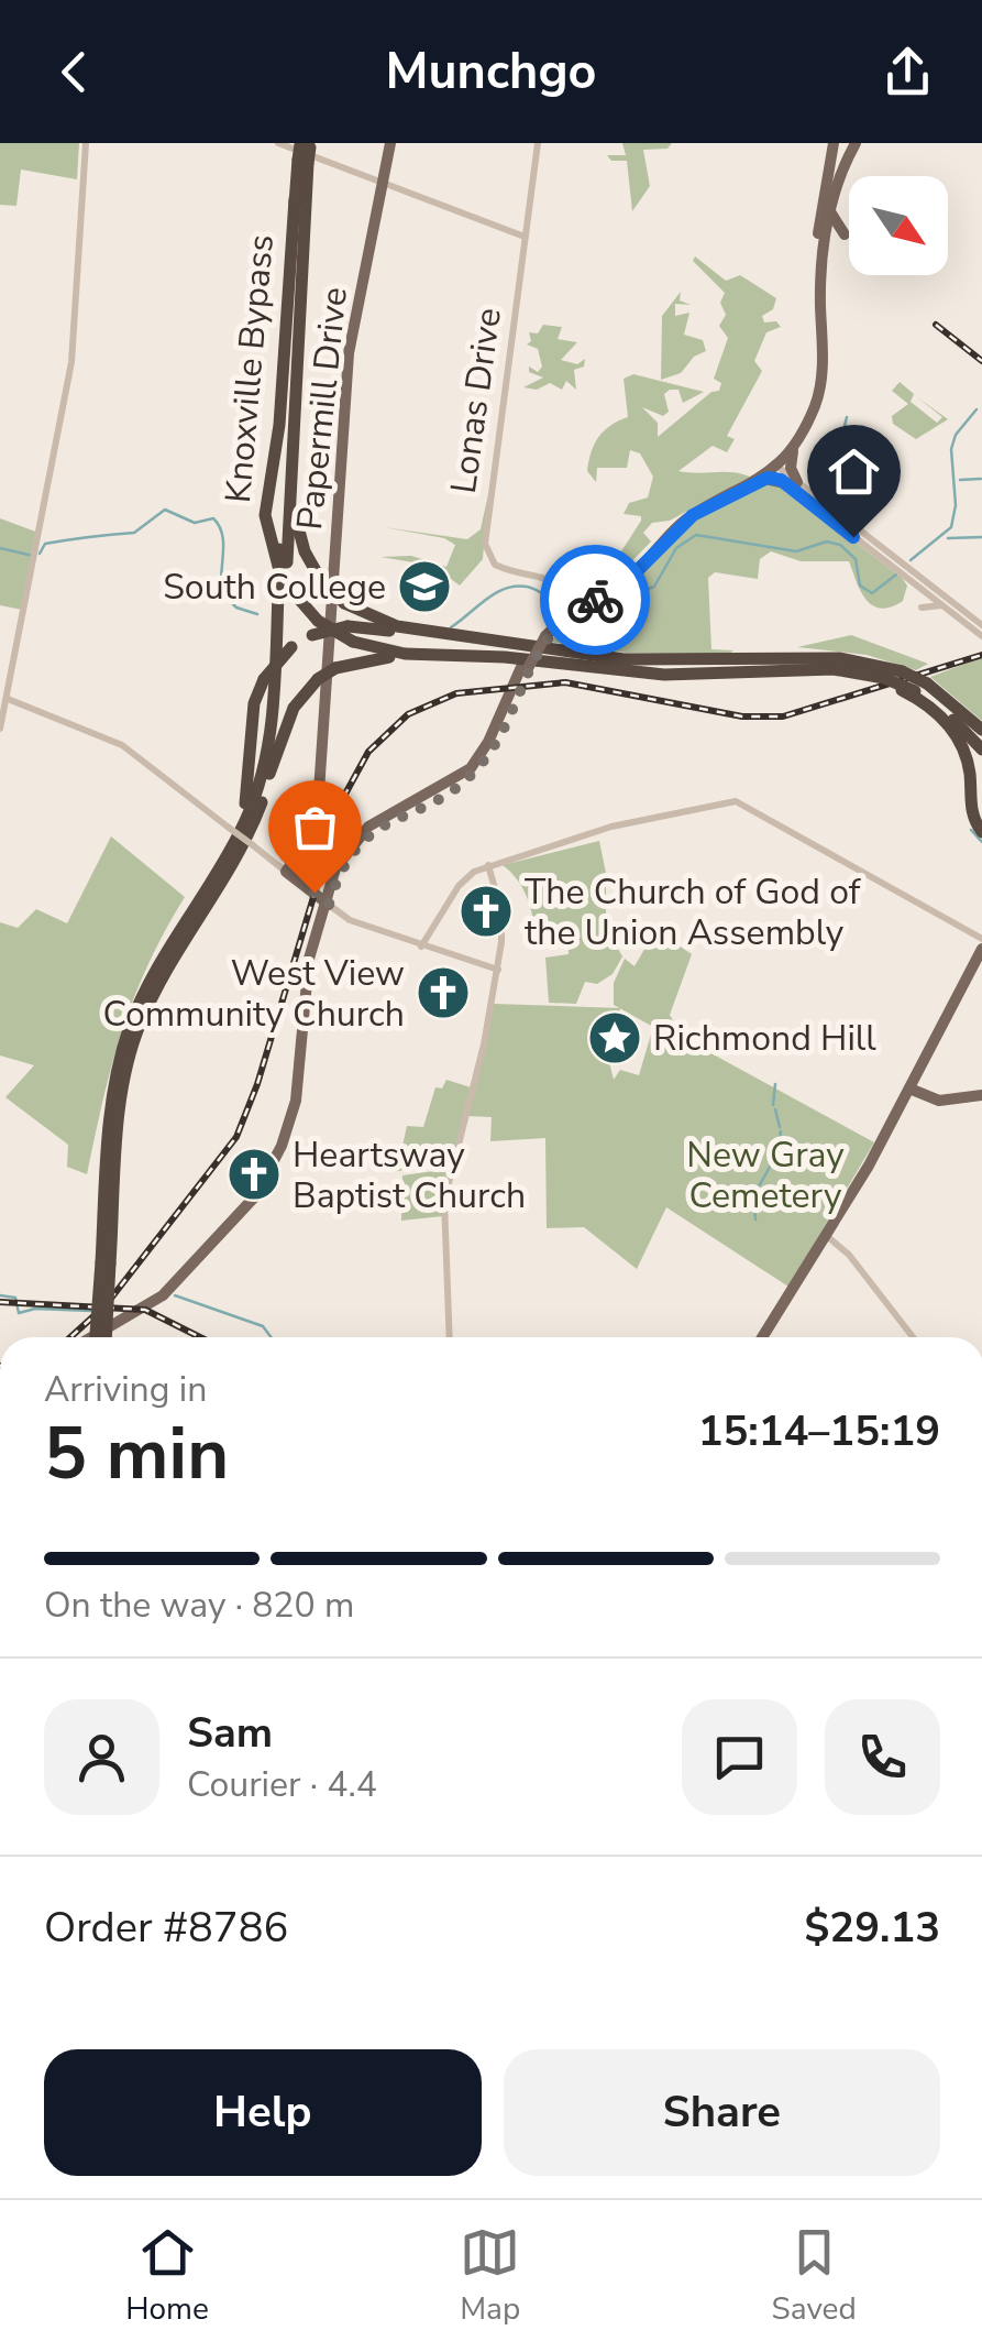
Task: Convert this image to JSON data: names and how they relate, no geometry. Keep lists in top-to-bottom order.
{
  "streets": {
    "highway": ["Knoxville Bypass"],
    "main road": ["Papermill Drive"],
    "street": ["Lonas Drive"]
  },
  "parks": ["New Gray Cemetery"],
  "places": {
    "school or university": ["South College"],
    "church": ["The Church of God of the Union Assembly", "West View Community Church", "Heartsway Baptist Church"],
    "place": ["Richmond Hill"]
  },
  "north": "bottom right",
  "page": {
    "header": "Munchgo",
    "heading": ["5 min", "Arriving in", "15:14–15:19"],
    "panel": [
      "Sam",
      "Courier · 4.4",
      "Order #8786",
      "$29.13"
    ],
    "bar": "On the way · 820 m",
    "buttons": ["Help", "Share"],
    "tabs": ["Home", "Map", "Saved"]
  }
}
